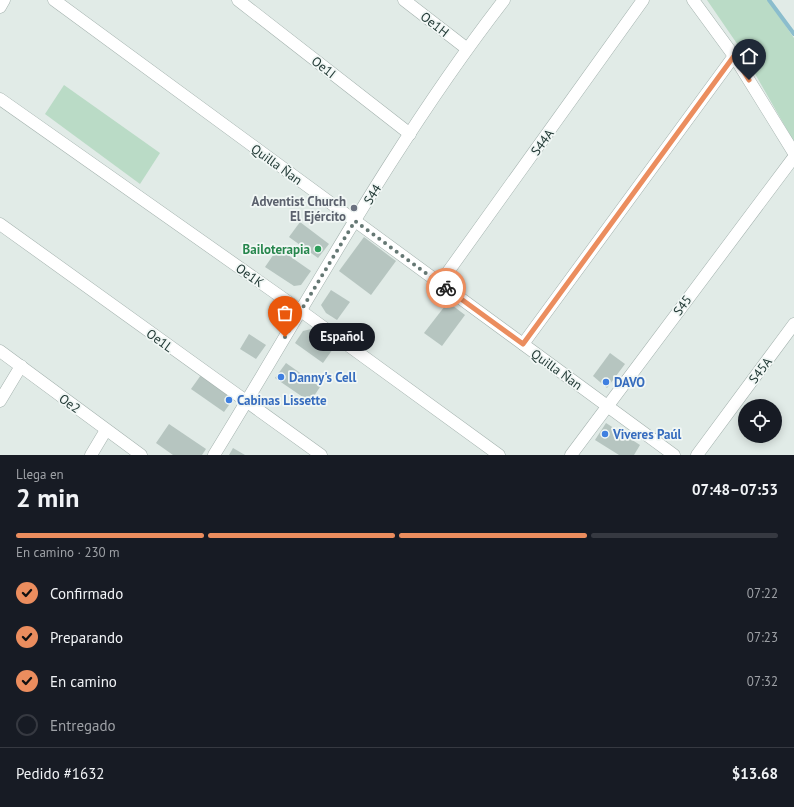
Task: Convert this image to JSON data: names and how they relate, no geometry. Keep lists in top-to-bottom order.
{
  "streets": {
    "street": [
      "Oe1H",
      "Oe1I",
      "S44A",
      "Quilla Ñan",
      "S44",
      "Oe1K",
      "S45",
      "Oe1L",
      "S45A",
      "Oe2"
    ]
  },
  "crossings": [
    ["Oe1H", "S44"],
    ["Oe1I", "S44"],
    ["S44A", "Quilla Ñan"],
    ["Quilla Ñan", "S44"],
    ["Quilla Ñan", "S45"],
    ["S44", "Oe1K"],
    ["S44", "Oe1L"]
  ],
  "places": [
    "Adventist Church El Ejército",
    "Bailoterapia",
    "Español",
    "Danny's Cell",
    "DAVO",
    "Cabinas Lissette",
    "Viveres Paúl"
  ],
  "page": {
    "bubble": "Español",
    "heading": ["2 min", "Llega en", "07:48–07:53"],
    "panel": ["Pedido #1632", "$13.68"],
    "bar": "En camino · 230 m",
    "list": [
      ["Confirmado", "07:22"],
      ["Preparando", "07:23"],
      ["En camino", "07:32"],
      "Entregado"
    ]
  }
}
